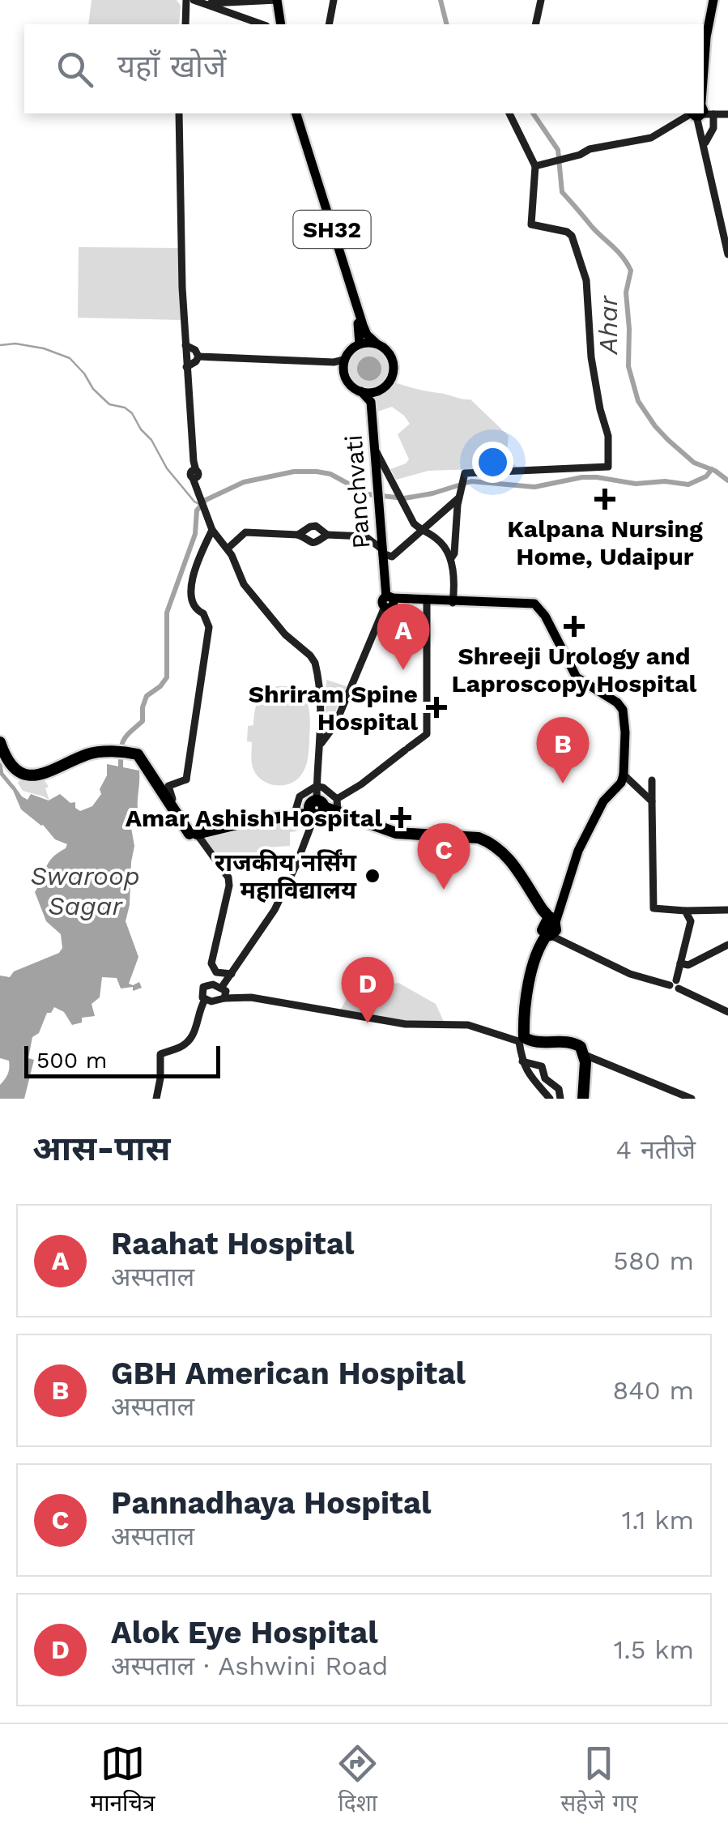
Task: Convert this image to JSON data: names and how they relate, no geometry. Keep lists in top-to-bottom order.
{
  "streets": {
    "main road": ["SH32", "Panchvati"]
  },
  "crossings": [
    ["SH32", "Panchvati"]
  ],
  "water": ["Ahar", "Swaroop Sagar"],
  "places": {
    "health": [
      "Kalpana Nursing Home, Udaipur",
      "Shreeji Urology and Laproscopy Hospital",
      "Shriram Spine Hospital",
      "Amar Ashish Hospital"
    ],
    "other": ["राजकीय नर्सिंग महाविद्यालय"]
  },
  "scale_bar": "500 m",
  "page": {
    "search": "यहाँ खोजें",
    "pins": [
      "A",
      "B",
      "C",
      "D"
    ],
    "scale": "500 m",
    "heading": ["आस-पास", "4 नतीजे"],
    "list": [
      {
        "mark": "A",
        "name": "Raahat Hospital",
        "note": "अस्पताल",
        "value": "580 m"
      },
      {
        "mark": "B",
        "name": "GBH American Hospital",
        "note": "अस्पताल",
        "value": "840 m"
      },
      {
        "mark": "C",
        "name": "Pannadhaya Hospital",
        "note": "अस्पताल",
        "value": "1.1 km"
      },
      {
        "mark": "D",
        "name": "Alok Eye Hospital",
        "note": "अस्पताल · Ashwini Road",
        "value": "1.5 km"
      }
    ],
    "nav": ["मानचित्र", "दिशा", "सहेजे गए"]
  }
}
